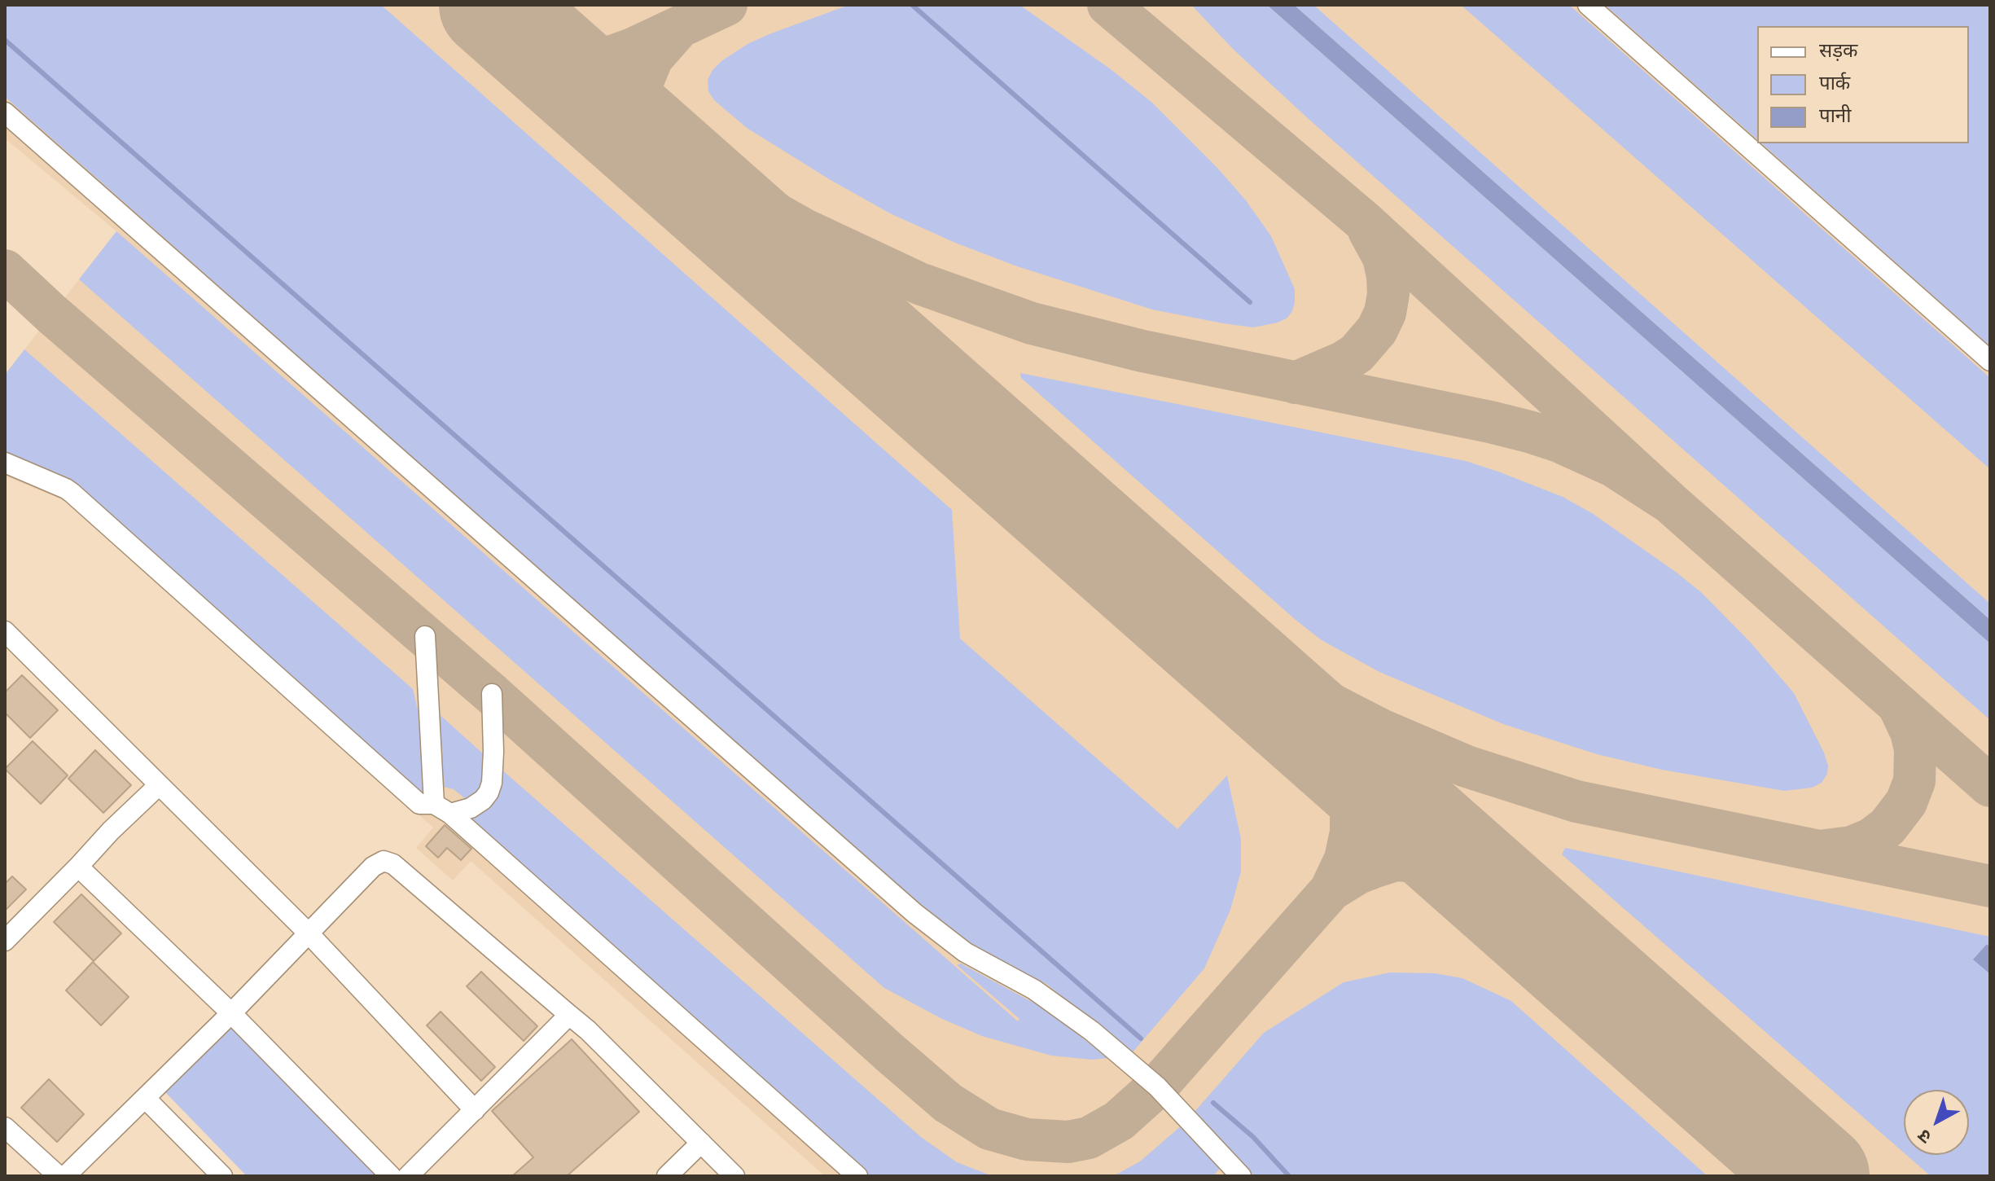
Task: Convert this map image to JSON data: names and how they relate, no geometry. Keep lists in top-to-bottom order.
{
  "legend": ["सड़क", "पार्क", "पानी"],
  "north": "bottom left"
}
